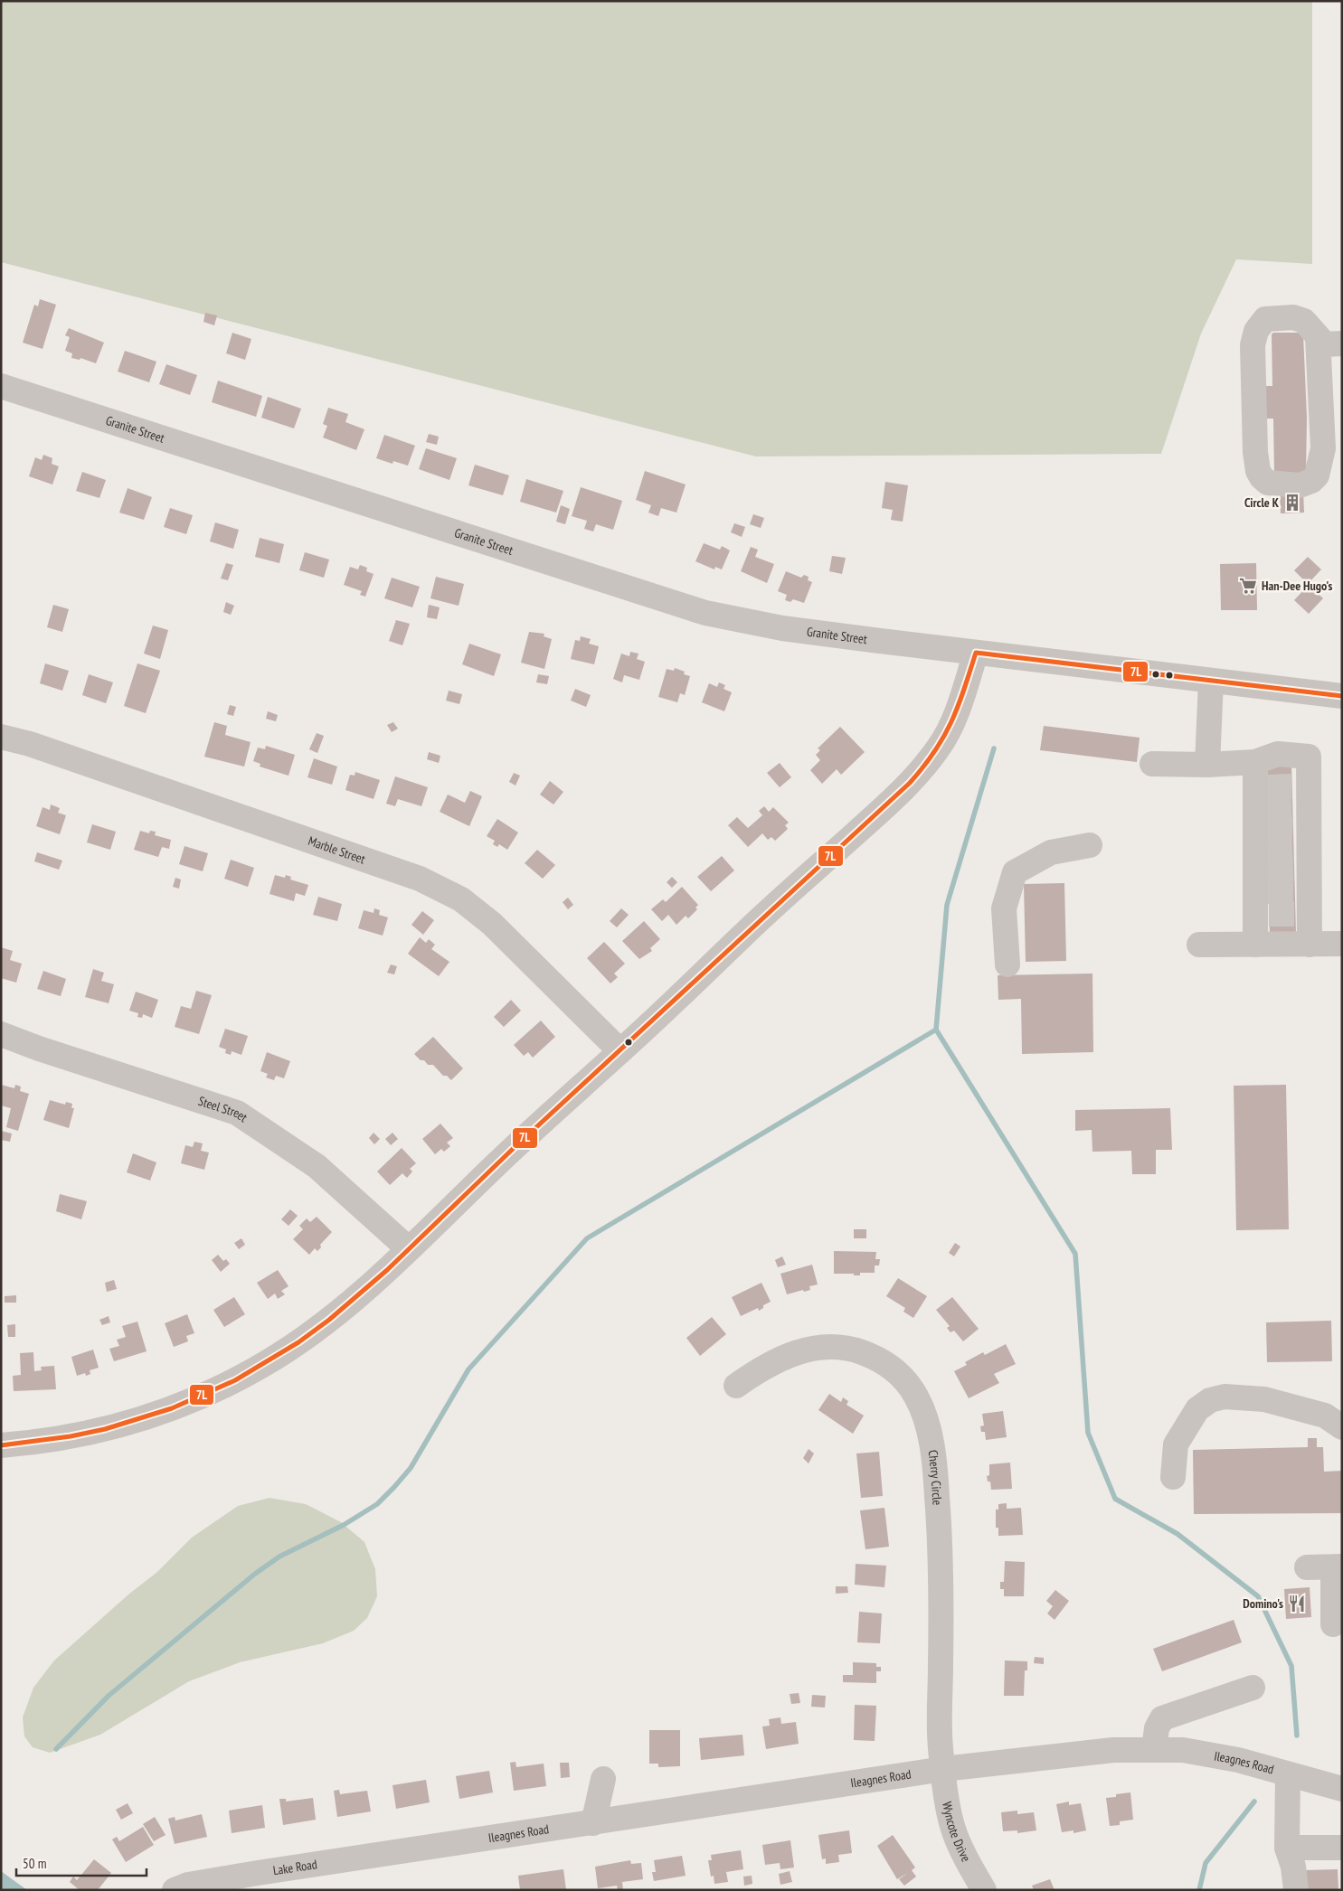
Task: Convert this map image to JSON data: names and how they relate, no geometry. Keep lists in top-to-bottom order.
{
  "streets": {
    "street": [
      "Granite Street",
      "Marble Street",
      "Steel Street",
      "Cherry Circle",
      "Ileagnes Road",
      "Wyncote Drive",
      "Lake Road"
    ]
  },
  "crossings": [
    ["Cherry Circle", "Ileagnes Road"],
    ["Cherry Circle", "Wyncote Drive"],
    ["Ileagnes Road", "Wyncote Drive"],
    ["Ileagnes Road", "Lake Road"]
  ],
  "places": {
    "building": ["Circle K"],
    "supermarket": ["Han-Dee Hugo's"],
    "restaurant": ["Domino's"]
  },
  "lines": ["transit line 7L"],
  "scale_bar": "50 m"
}
